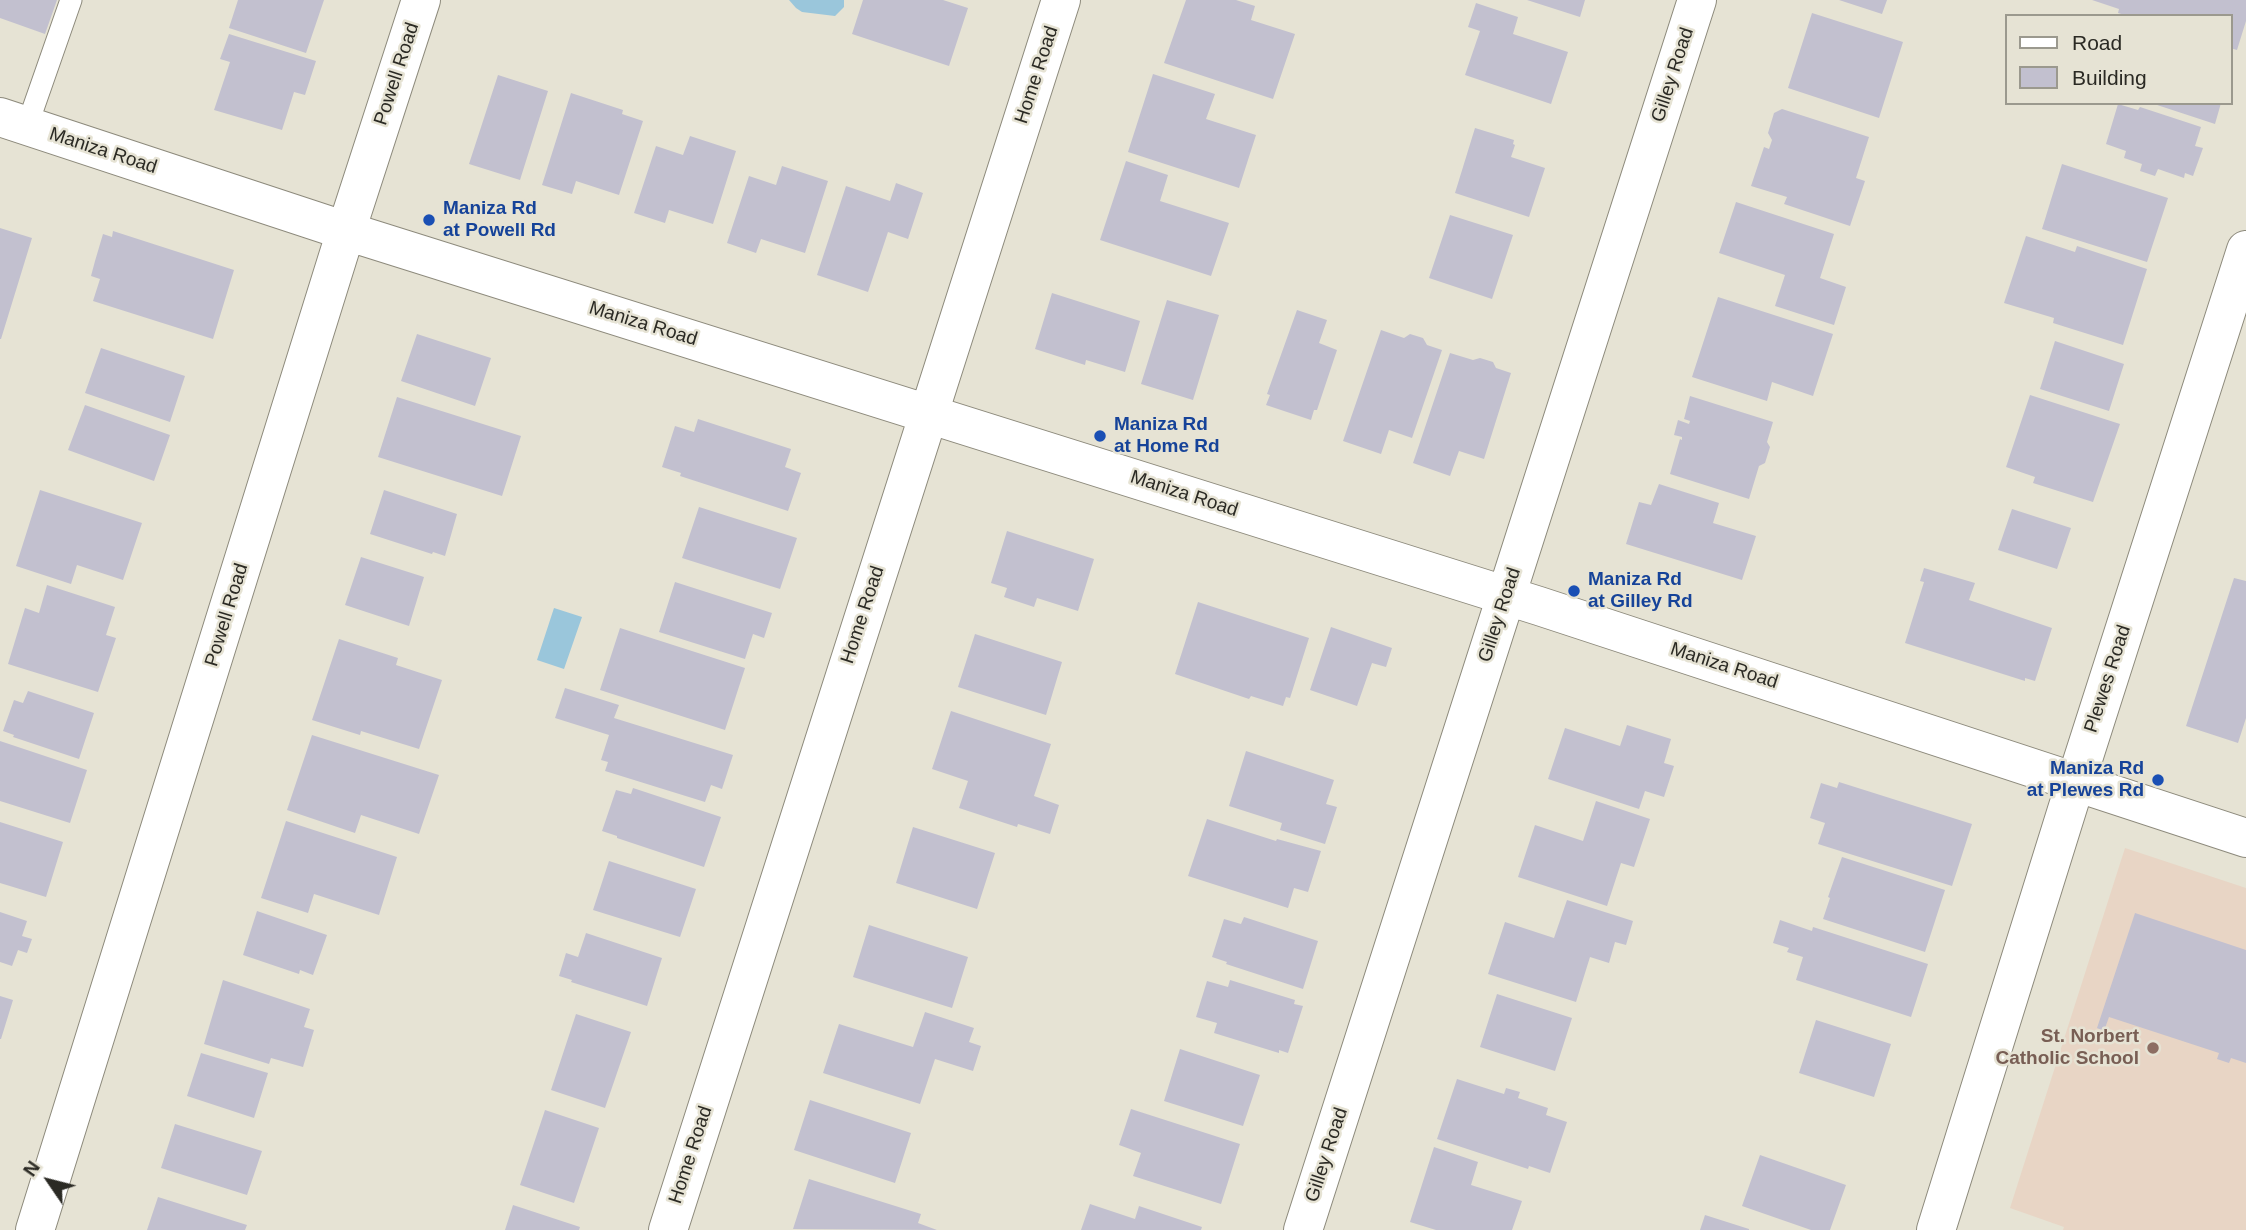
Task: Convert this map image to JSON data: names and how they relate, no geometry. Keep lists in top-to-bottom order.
{
  "streets": {
    "street": [
      "Powell Road",
      "Home Road",
      "Gilley Road",
      "Maniza Road",
      "Plewes Road"
    ]
  },
  "crossings": [
    ["Powell Road", "Maniza Road"],
    ["Home Road", "Maniza Road"],
    ["Gilley Road", "Maniza Road"],
    ["Maniza Road", "Plewes Road"]
  ],
  "places": [
    "Maniza Rd at Powell Rd",
    "Maniza Rd at Home Rd",
    "Maniza Rd at Gilley Rd",
    "Maniza Rd at Plewes Rd",
    "St. Norbert Catholic School"
  ],
  "legend": ["Road", "Building"],
  "north": "top left"
}
